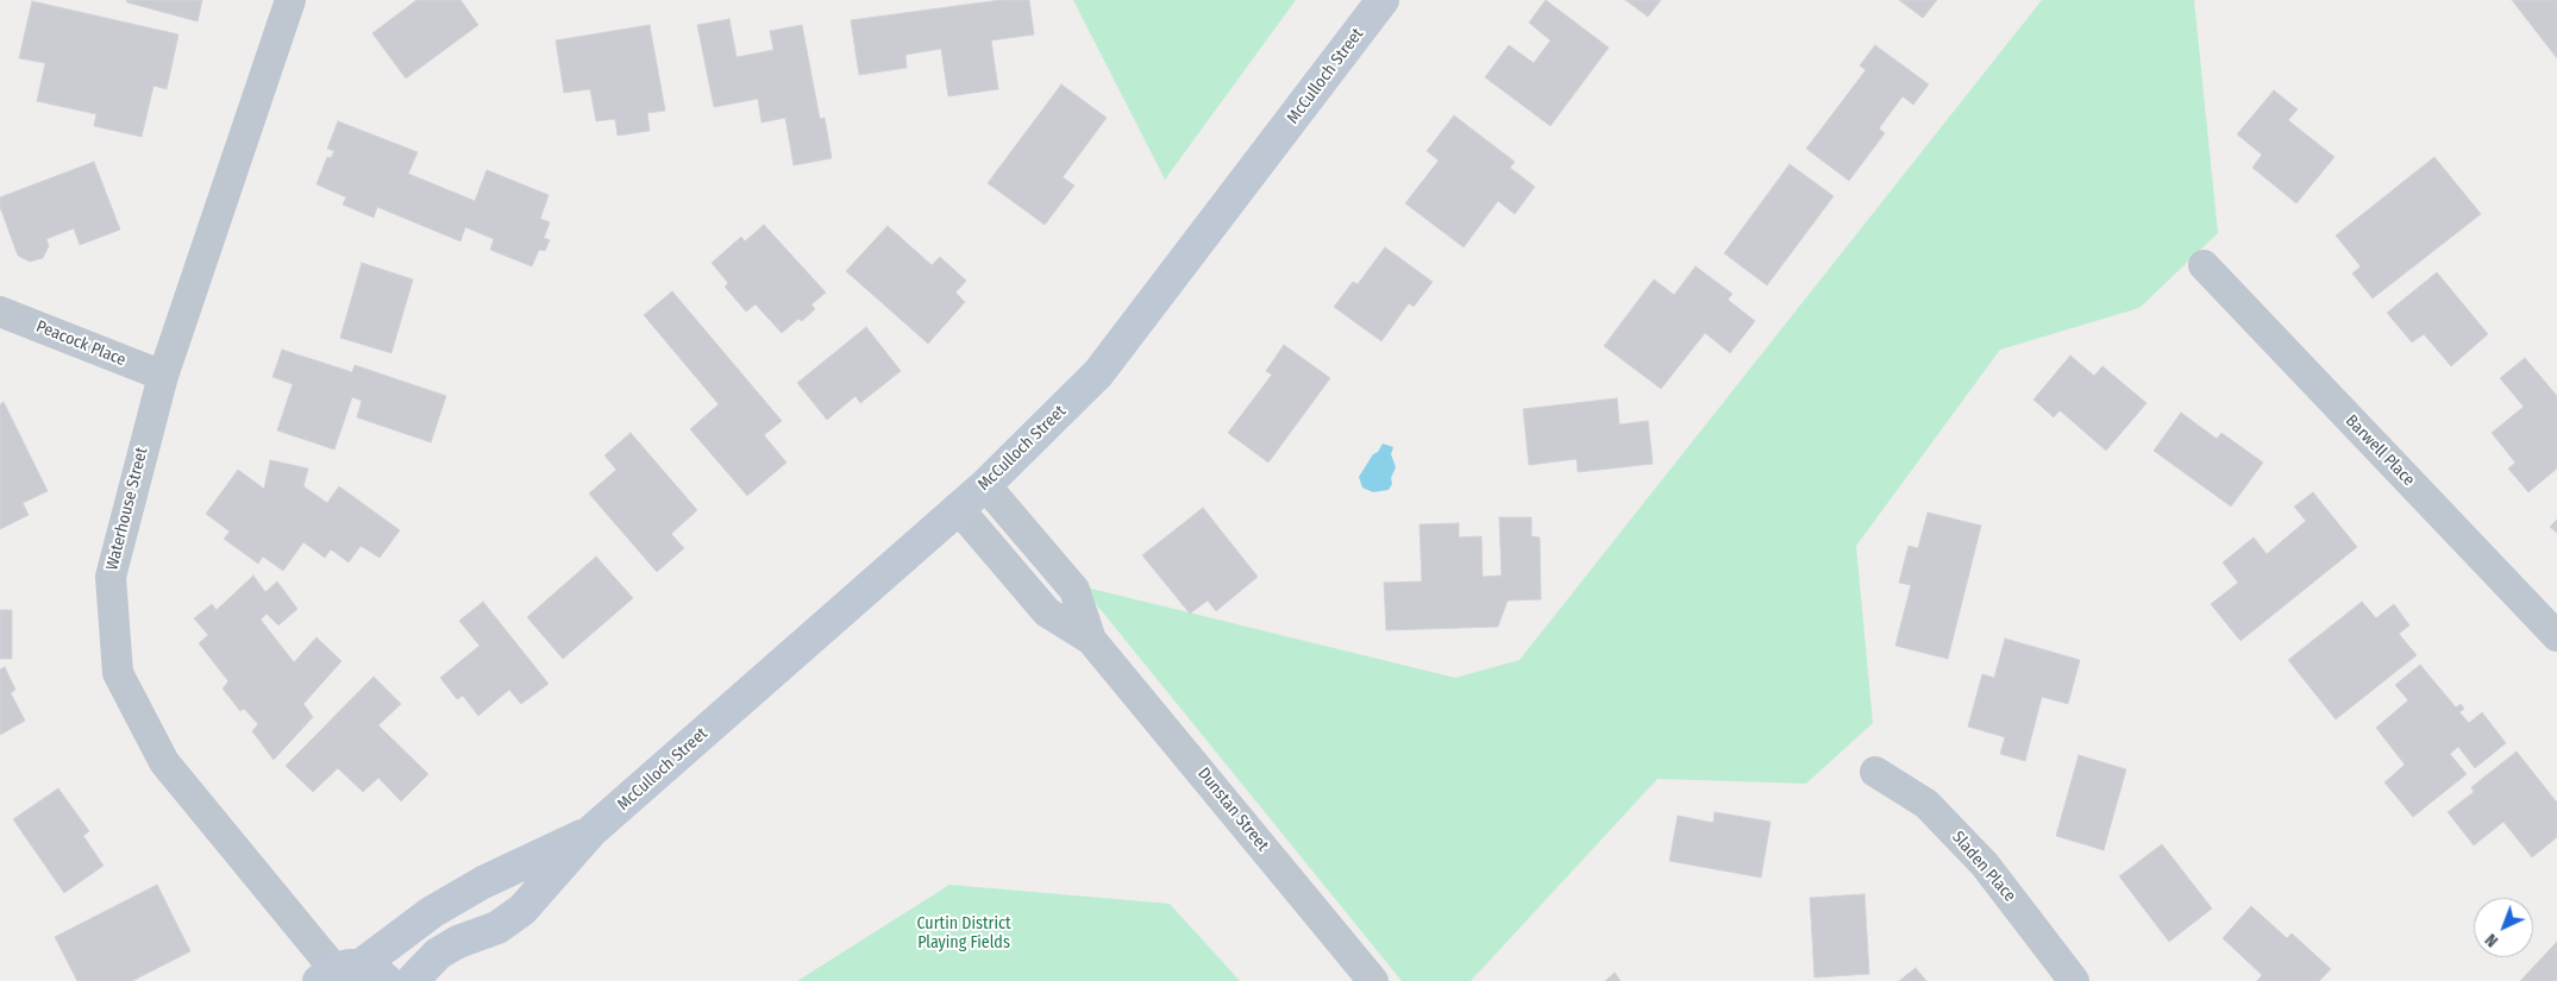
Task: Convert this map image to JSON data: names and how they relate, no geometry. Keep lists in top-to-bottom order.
{
  "streets": {
    "main road": ["McCulloch Street"],
    "street": [
      "Peacock Place",
      "Barwell Place",
      "Waterhouse Street",
      "Dunstan Street",
      "Sladen Place"
    ]
  },
  "crossings": [
    ["McCulloch Street", "Waterhouse Street"],
    ["McCulloch Street", "Dunstan Street"],
    ["Peacock Place", "Waterhouse Street"]
  ],
  "parks": ["Curtin District Playing Fields"],
  "north": "bottom left"
}
